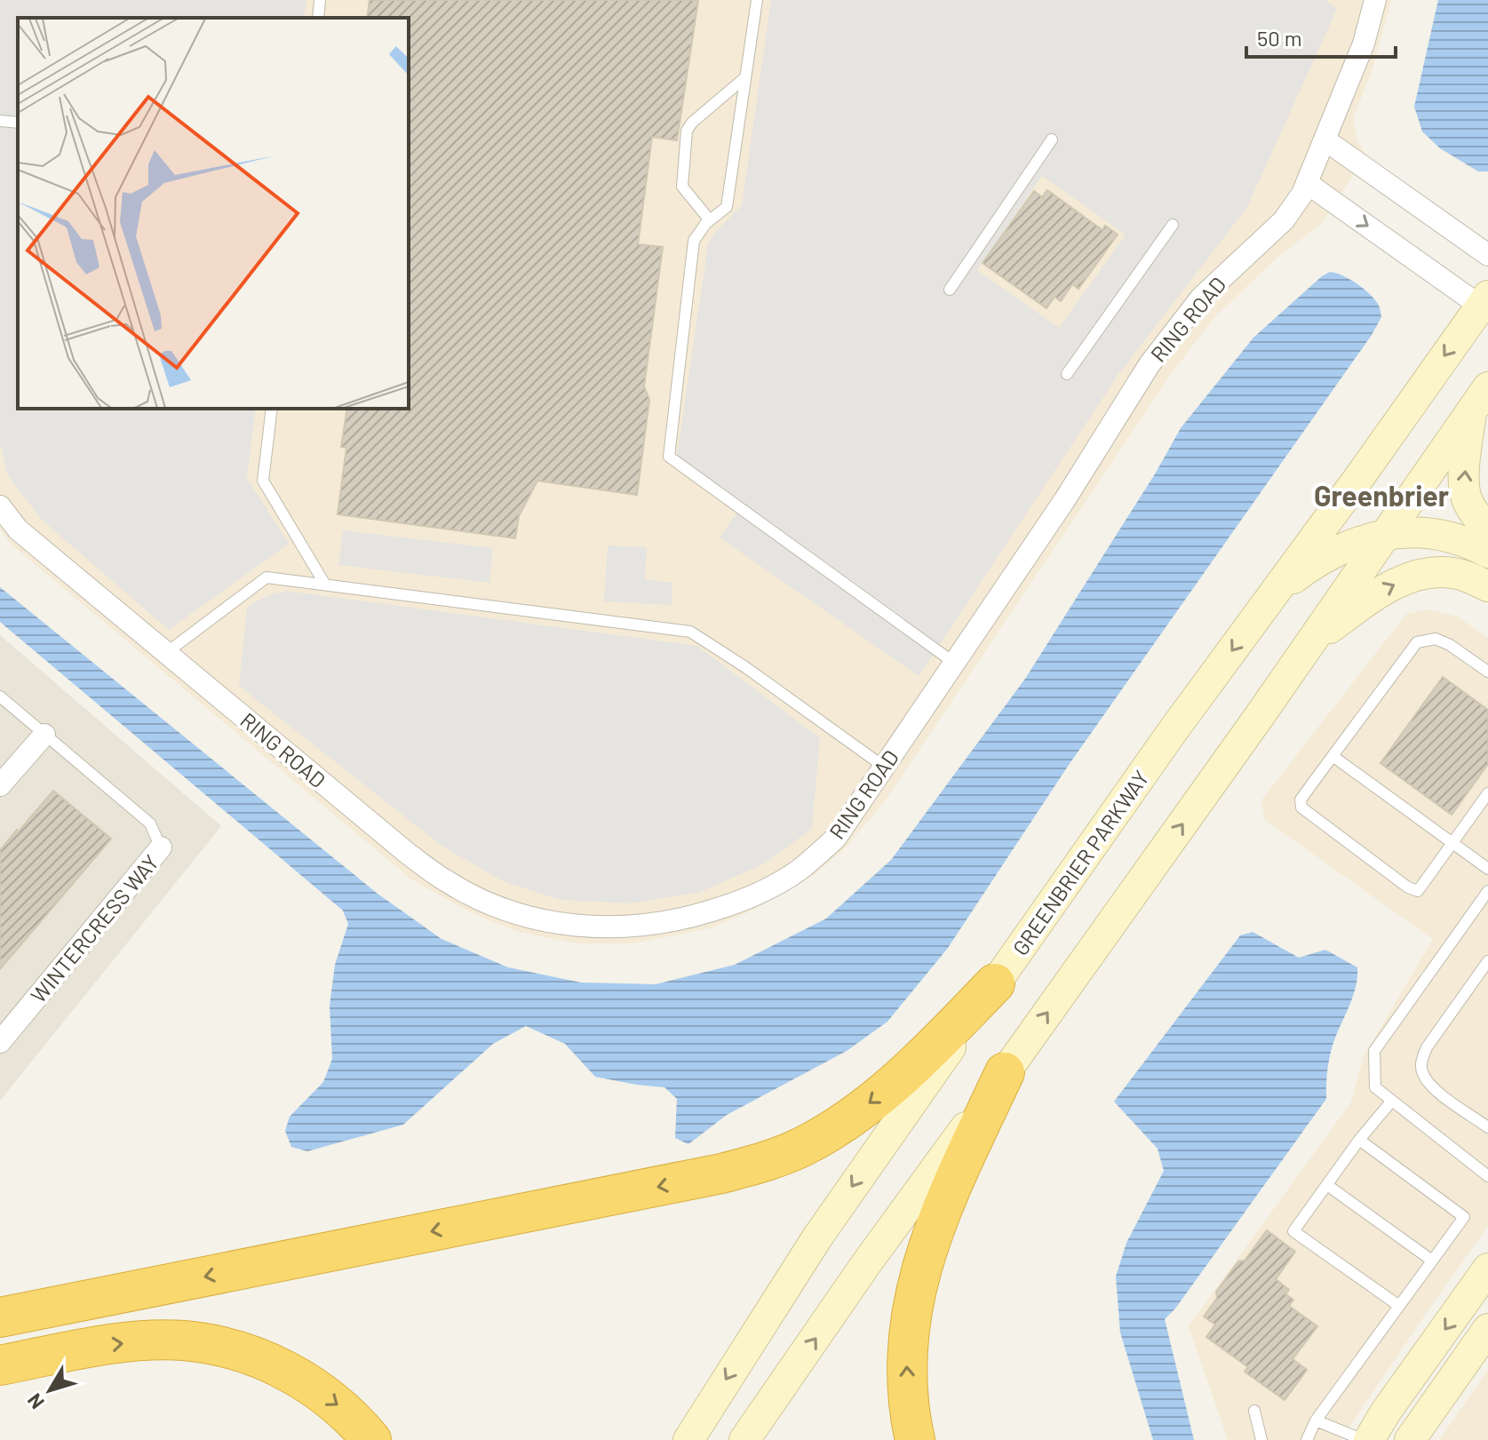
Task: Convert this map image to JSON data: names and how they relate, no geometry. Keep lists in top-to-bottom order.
{
  "streets": {
    "main road": ["GREENBRIER PARKWAY"],
    "street": ["RING ROAD", "WINTERCRESS WAY"]
  },
  "districts": ["Greenbrier"],
  "scale_bar": "50 m",
  "north": "bottom left"
}
